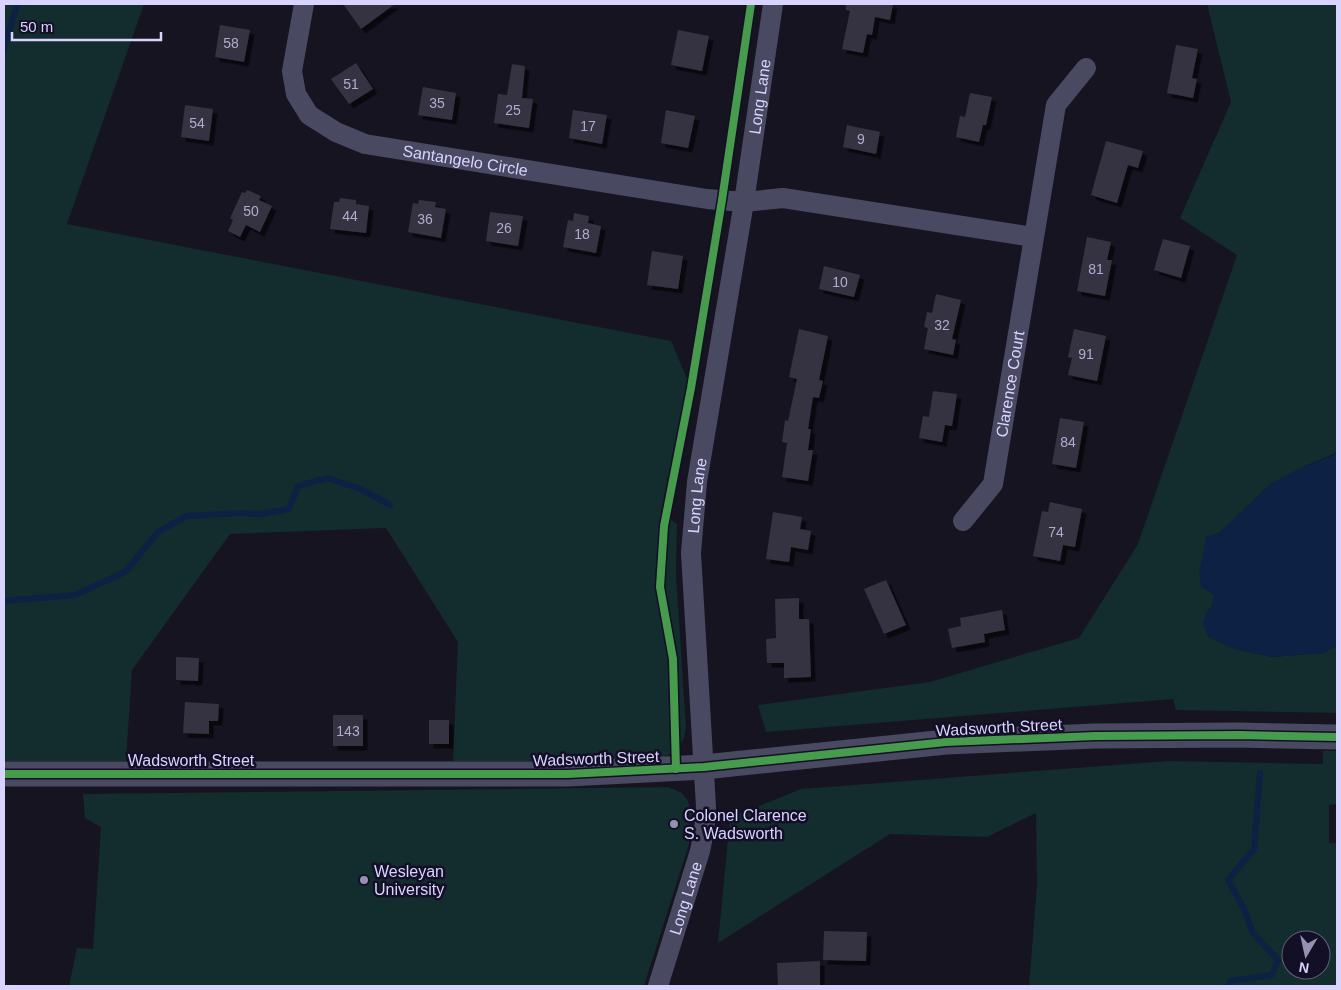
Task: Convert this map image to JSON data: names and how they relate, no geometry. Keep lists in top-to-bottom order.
{
  "streets": {
    "street": [
      "Long Lane",
      "Santangelo Circle",
      "Clarence Court",
      "Wadsworth Street"
    ]
  },
  "crossings": [
    ["Long Lane", "Santangelo Circle"],
    ["Long Lane", "Wadsworth Street"]
  ],
  "places": ["Colonel Clarence S. Wadsworth", "Wesleyan University"],
  "house_numbers": [
    "58",
    "51",
    "35",
    "25",
    "54",
    "17",
    "9",
    "50",
    "44",
    "36",
    "26",
    "18",
    "81",
    "10",
    "32",
    "91",
    "84",
    "74",
    "143"
  ],
  "scale_bar": "50 m",
  "north": "bottom"
}
